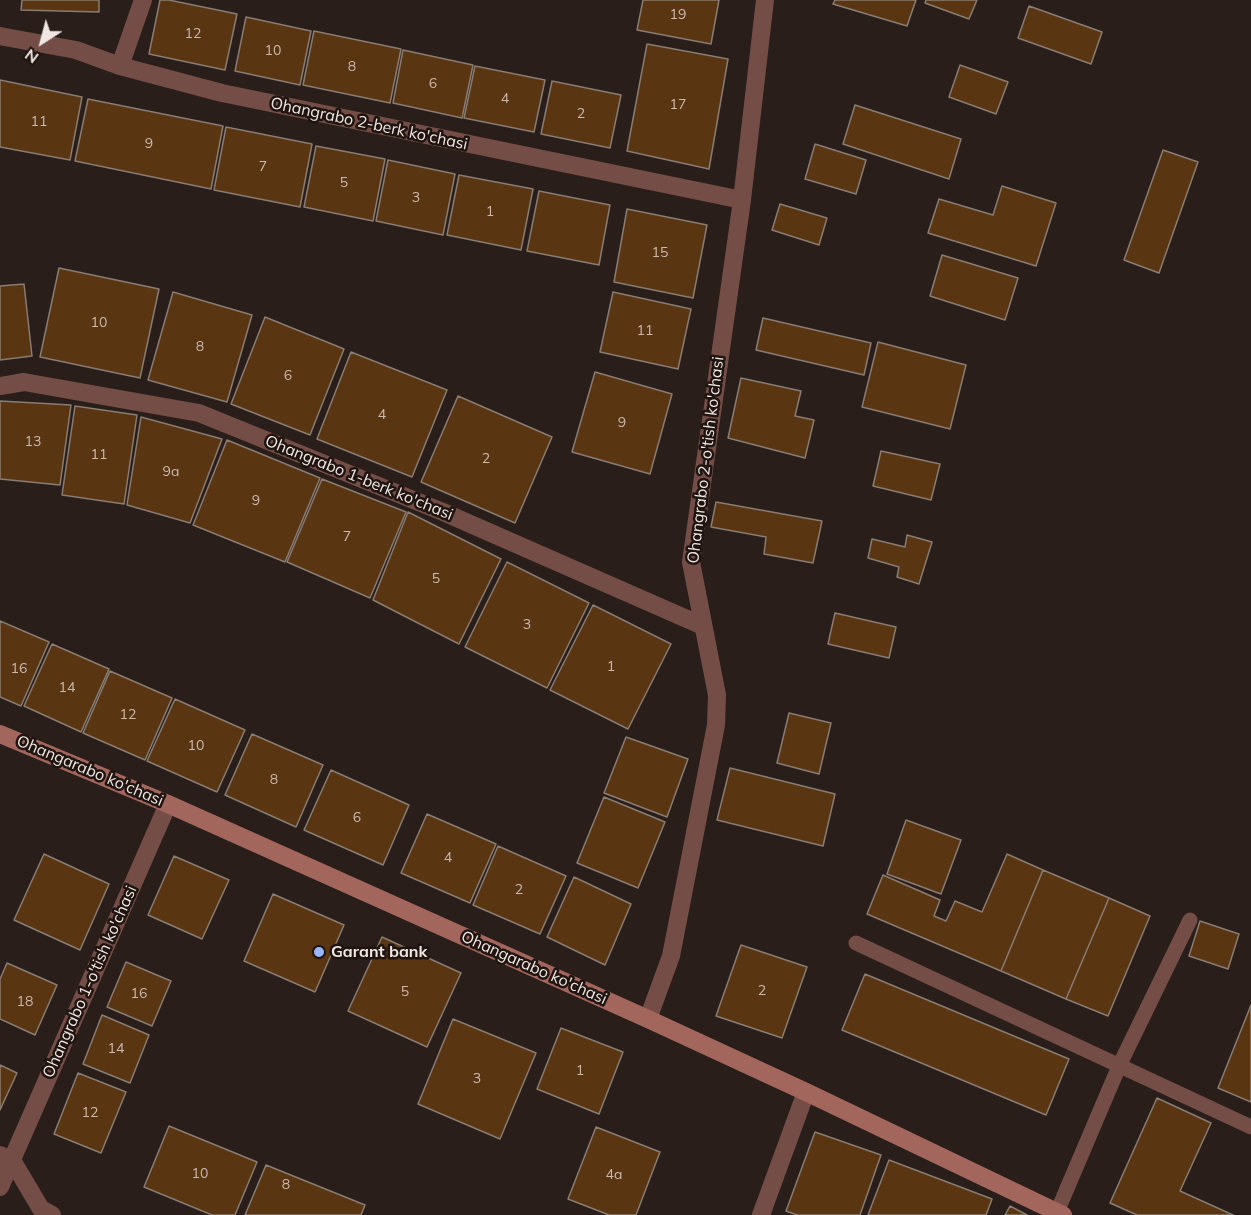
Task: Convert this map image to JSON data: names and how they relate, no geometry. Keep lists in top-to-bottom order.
{
  "streets": {
    "street": [
      "Ohangrabo 2-berk ko'chasi",
      "Ohangrabo 2-o'tish ko'chasi",
      "Ohangrabo 1-berk ko'chasi",
      "Ohangarabo ko'chasi",
      "Ohangrabo 1-o'tish ko'chasi"
    ]
  },
  "crossings": [
    ["Ohangrabo 2-berk ko'chasi", "Ohangrabo 2-o'tish ko'chasi"],
    ["Ohangrabo 2-o'tish ko'chasi", "Ohangrabo 1-berk ko'chasi"],
    ["Ohangrabo 2-o'tish ko'chasi", "Ohangarabo ko'chasi"],
    ["Ohangarabo ko'chasi", "Ohangrabo 1-o'tish ko'chasi"]
  ],
  "places": ["Garant bank"],
  "house_numbers": [
    "19",
    "12",
    "10",
    "8",
    "6",
    "4",
    "17",
    "2",
    "11",
    "9",
    "7",
    "5",
    "3",
    "1",
    "15",
    "10",
    "11",
    "8",
    "6",
    "4",
    "9",
    "13",
    "11",
    "2",
    "9a",
    "9",
    "7",
    "5",
    "3",
    "1",
    "16",
    "14",
    "12",
    "10",
    "8",
    "6",
    "4",
    "2",
    "2",
    "5",
    "16",
    "18",
    "14",
    "1",
    "3",
    "12",
    "10",
    "4a",
    "8"
  ],
  "north": "bottom left"
}
